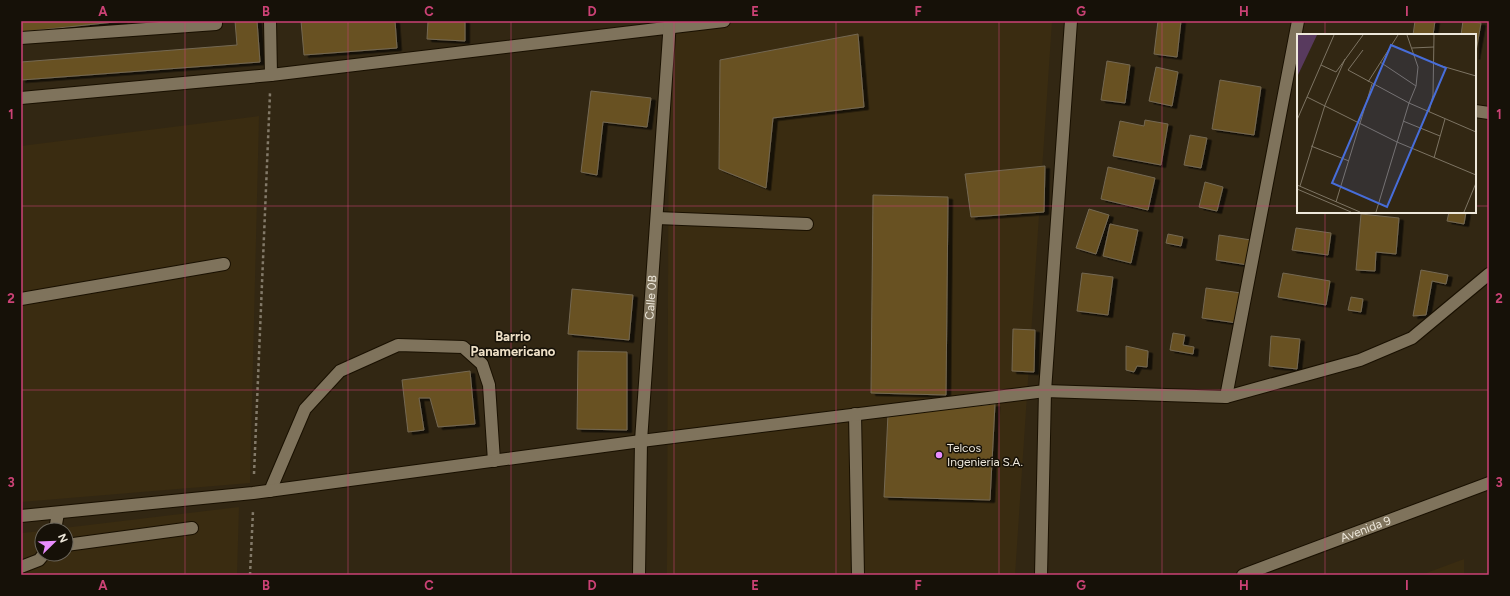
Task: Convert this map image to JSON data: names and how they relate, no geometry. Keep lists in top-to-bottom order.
{
  "streets": {
    "street": ["Calle 0B", "Avenida 9"]
  },
  "districts": ["Barrio Panamericano"],
  "places": ["Telcos Ingenieria S.A."],
  "north": "top right",
  "grid": {
    "columns": [
      "A",
      "B",
      "C",
      "D",
      "E",
      "F",
      "G",
      "H",
      "I"
    ],
    "rows": ["1", "2", "3"]
  }
}
